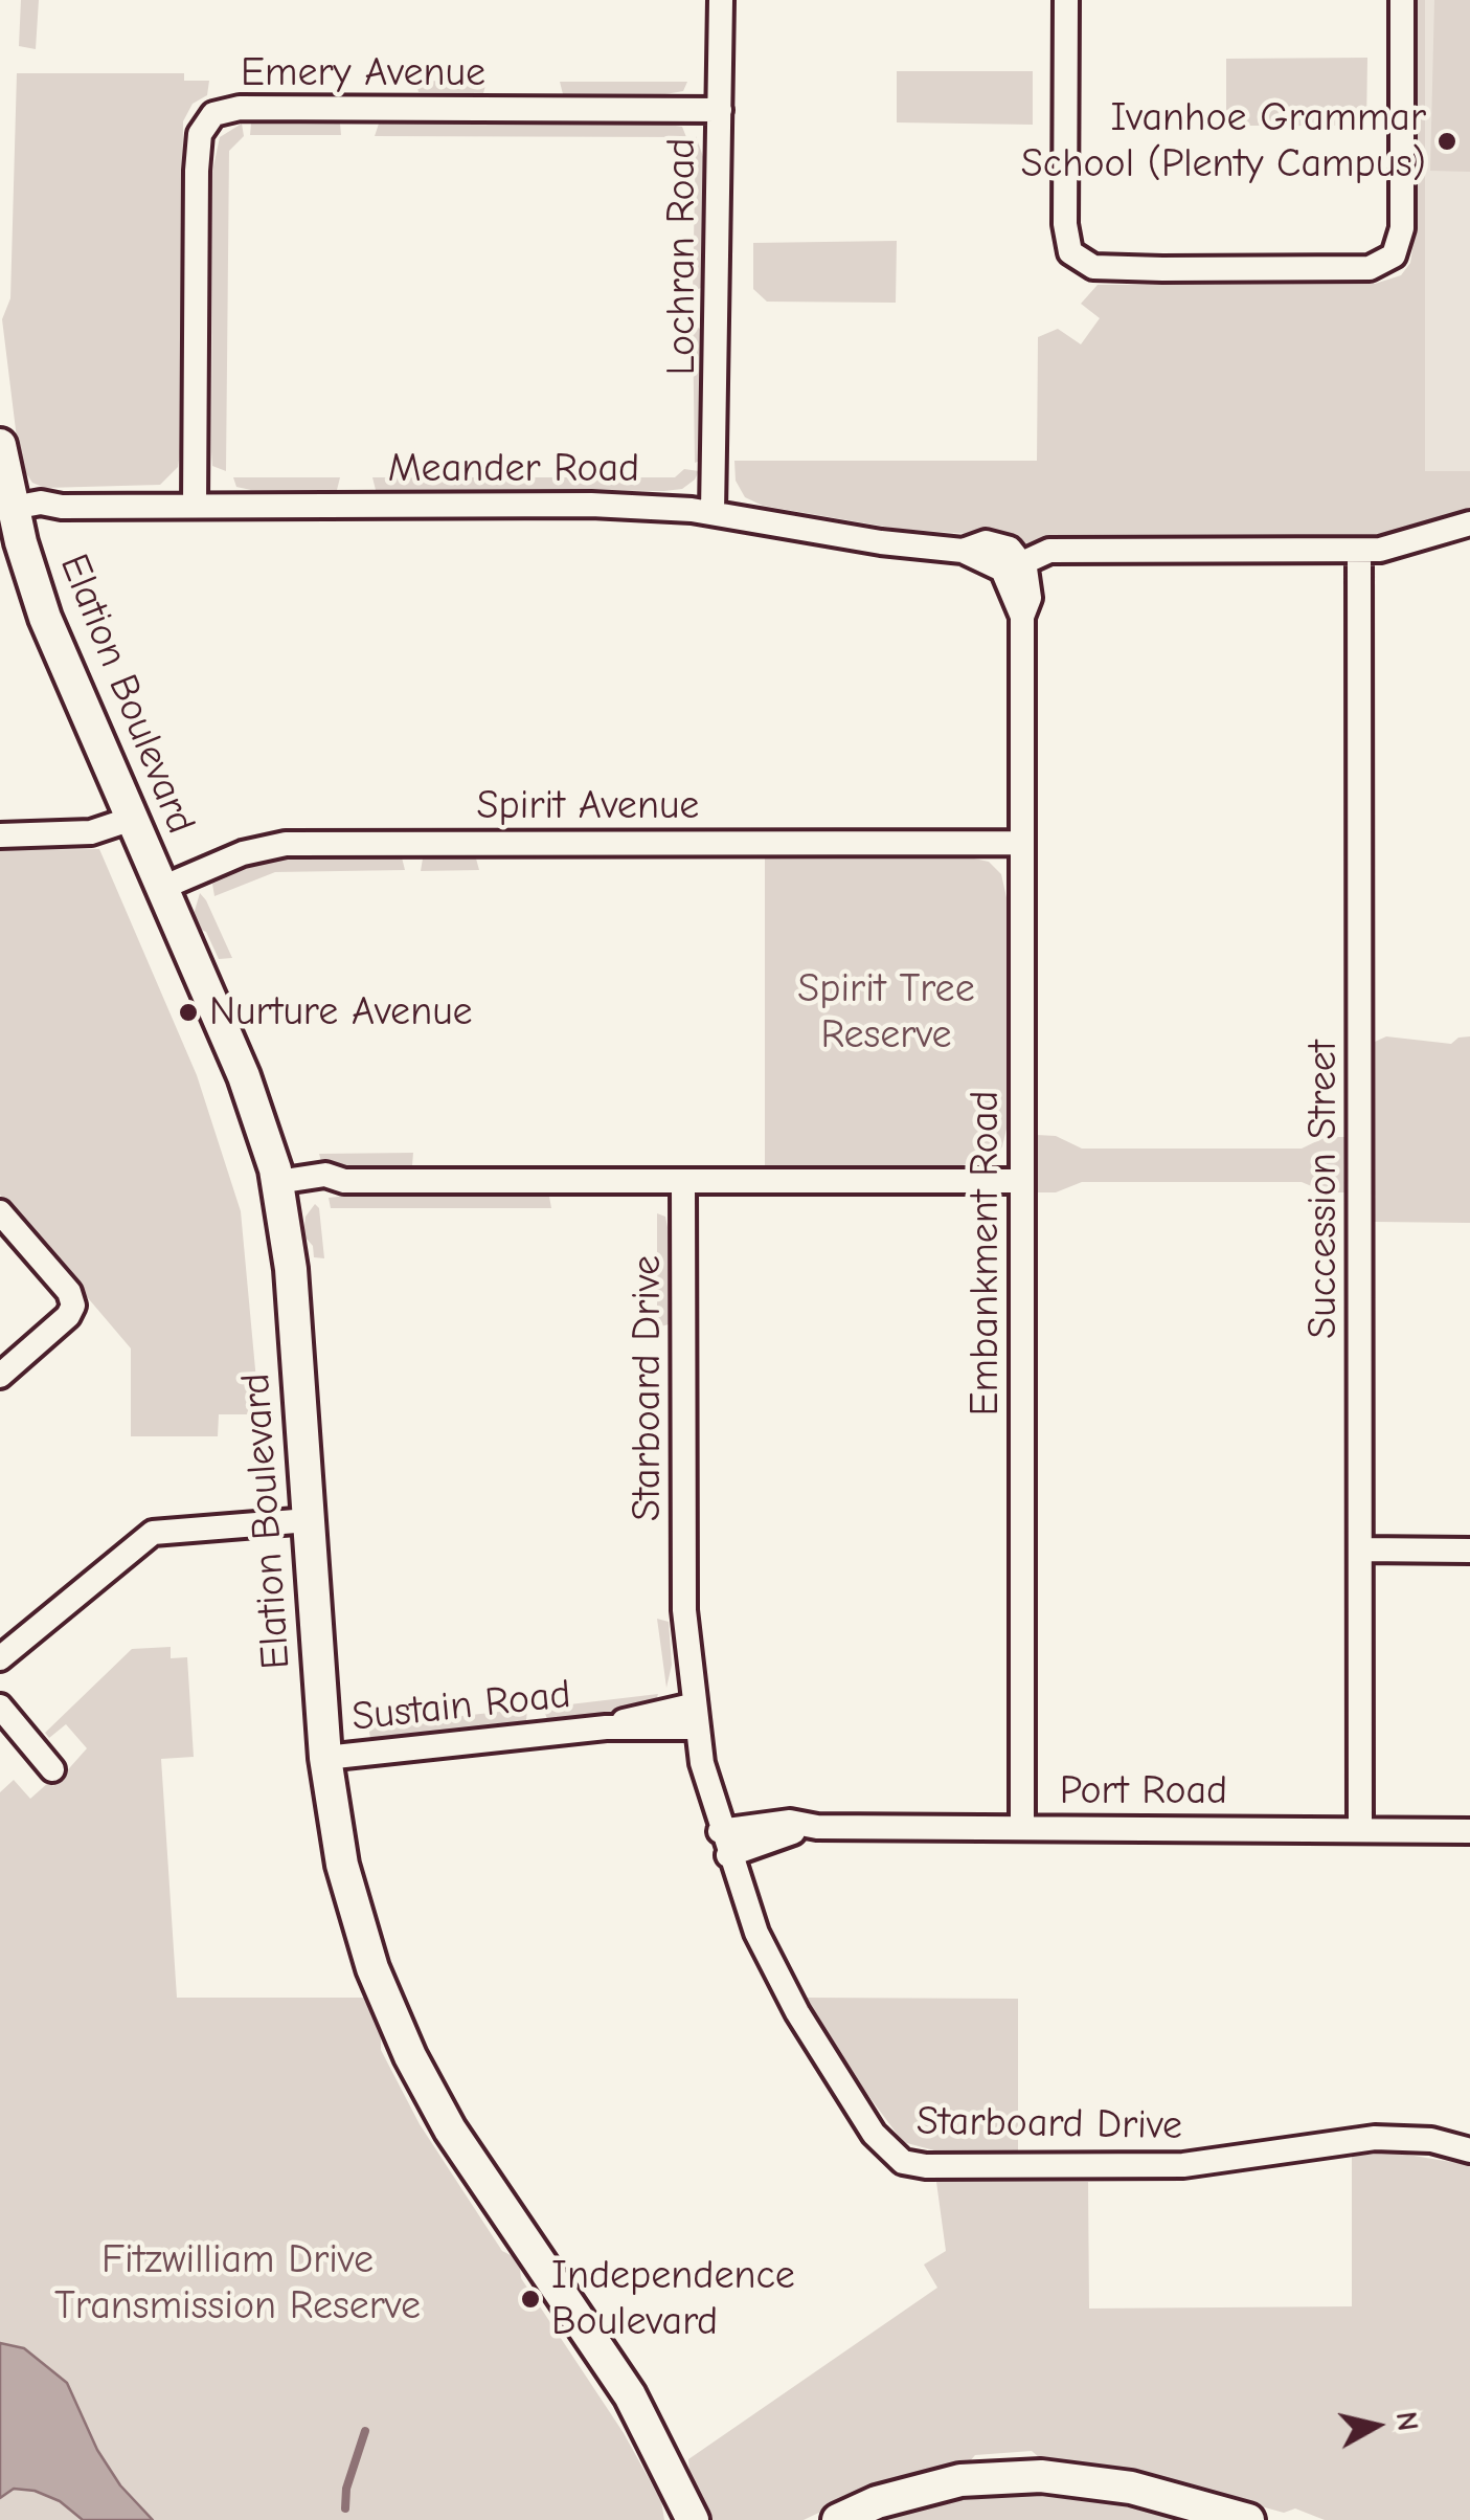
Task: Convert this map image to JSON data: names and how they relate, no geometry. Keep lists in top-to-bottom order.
{
  "streets": {
    "street": [
      "Emery Avenue",
      "Lochran Road",
      "Meander Road",
      "Elation Boulevard",
      "Spirit Avenue",
      "Succession Street",
      "Embankment Road",
      "Starboard Drive",
      "Sustain Road",
      "Port Road"
    ]
  },
  "crossings": [
    ["Emery Avenue", "Lochran Road"],
    ["Emery Avenue", "Meander Road"],
    ["Lochran Road", "Meander Road"],
    ["Meander Road", "Elation Boulevard"],
    ["Meander Road", "Embankment Road"],
    ["Elation Boulevard", "Spirit Avenue"],
    ["Elation Boulevard", "Sustain Road"],
    ["Spirit Avenue", "Embankment Road"],
    ["Succession Street", "Port Road"],
    ["Embankment Road", "Port Road"],
    ["Starboard Drive", "Sustain Road"],
    ["Starboard Drive", "Port Road"]
  ],
  "parks": ["Spirit Tree Reserve", "Fitzwilliam Drive Transmission Reserve"],
  "places": ["Ivanhoe Grammar School (Plenty Campus)", "Nurture Avenue", "Independence Boulevard"],
  "north": "right"
}
